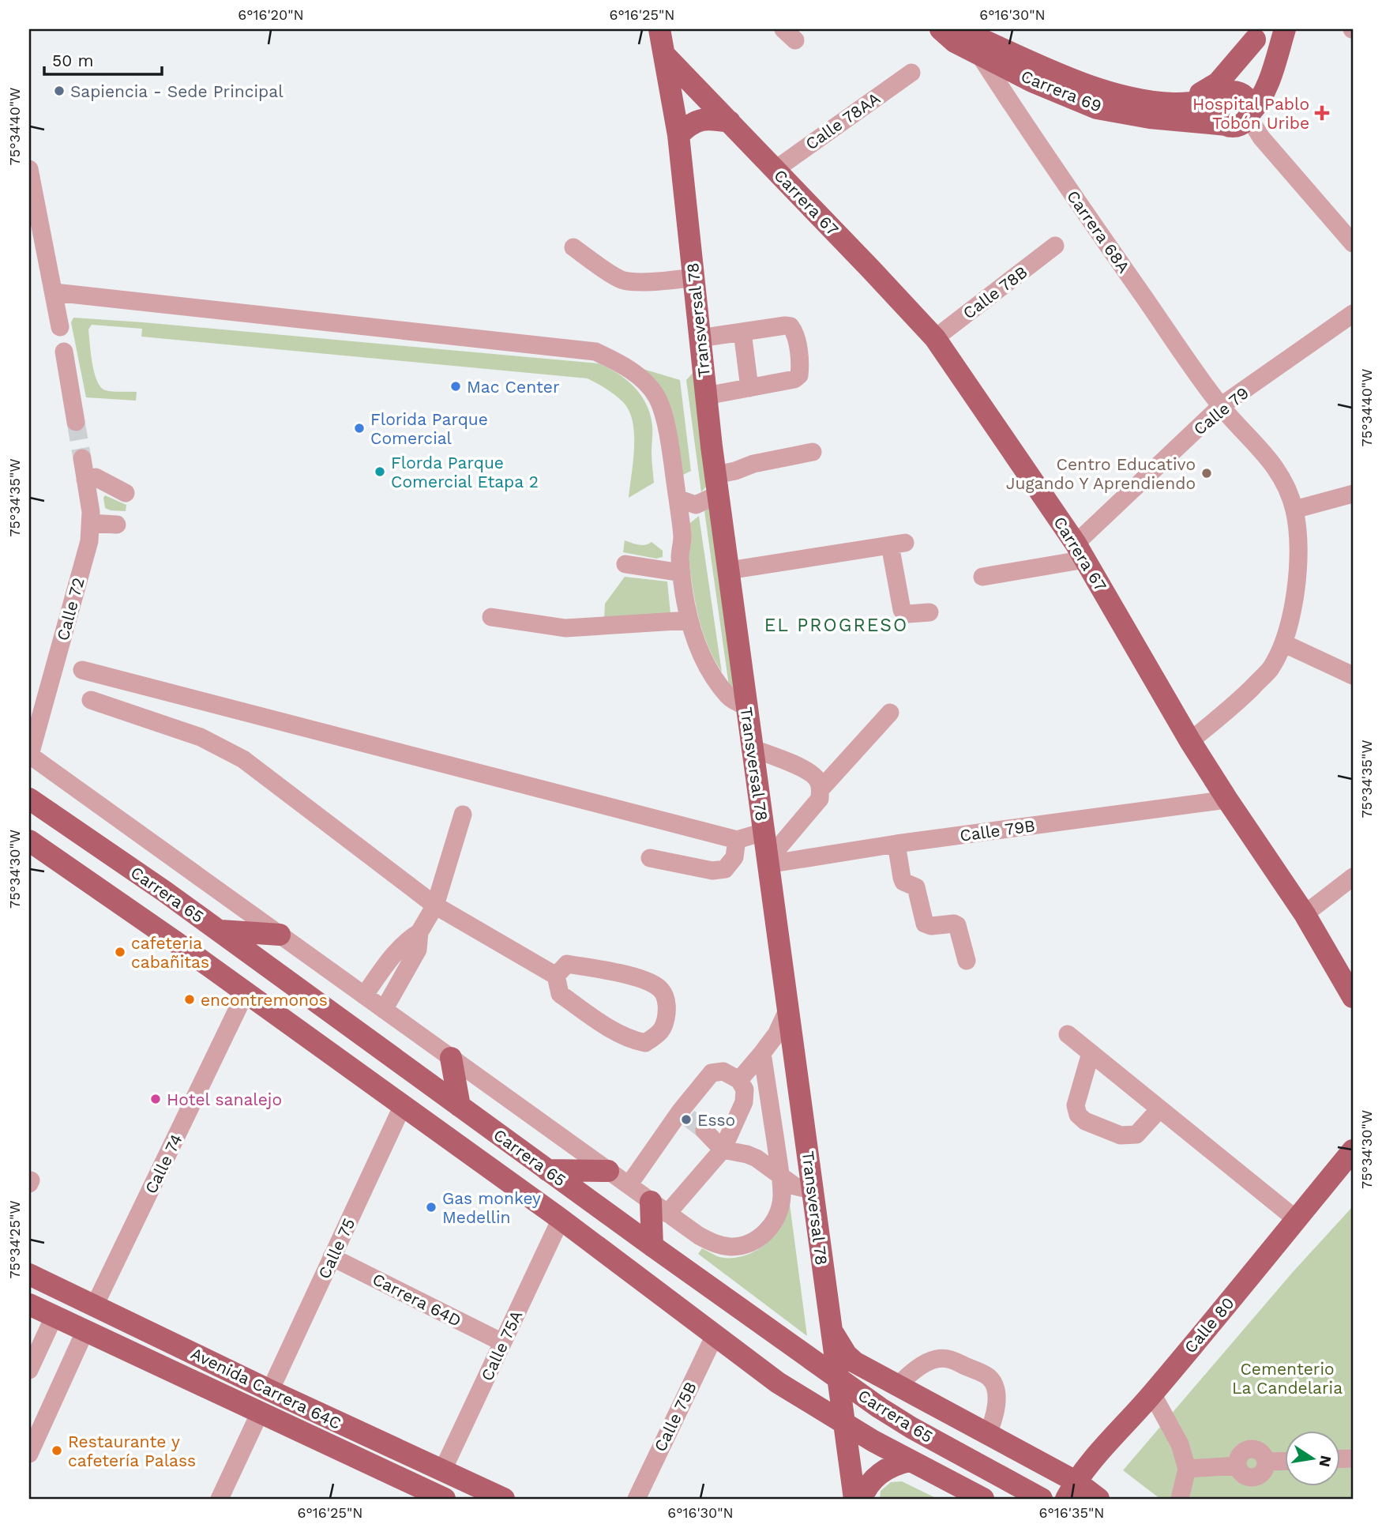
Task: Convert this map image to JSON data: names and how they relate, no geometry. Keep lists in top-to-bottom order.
{
  "streets": {
    "main road": [
      "Carrera 69",
      "Carrera 67",
      "Transversal 78",
      "Carrera 65",
      "Calle 80",
      "Avenida Carrera 64C"
    ],
    "street": [
      "Calle 78AA",
      "Carrera 68A",
      "Calle 78B",
      "Calle 79",
      "Calle 72",
      "Calle 79B",
      "Calle 74",
      "Calle 75",
      "Carrera 64D",
      "Calle 75A",
      "Calle 75B"
    ]
  },
  "crossings": [
    ["Carrera 69", "Carrera 68A"],
    ["Calle 78AA", "Carrera 67"],
    ["Carrera 67", "Calle 78B"],
    ["Carrera 67", "Transversal 78"],
    ["Carrera 67", "Calle 79"],
    ["Carrera 67", "Calle 79B"],
    ["Carrera 68A", "Calle 79"],
    ["Transversal 78", "Calle 79B"],
    ["Transversal 78", "Carrera 65"],
    ["Carrera 65", "Calle 74"],
    ["Carrera 65", "Calle 75"],
    ["Carrera 65", "Calle 75A"],
    ["Carrera 65", "Calle 75B"],
    ["Calle 74", "Avenida Carrera 64C"],
    ["Calle 75", "Carrera 64D"],
    ["Calle 75", "Avenida Carrera 64C"],
    ["Carrera 64D", "Calle 75A"],
    ["Calle 75A", "Avenida Carrera 64C"]
  ],
  "districts": ["EL PROGRESO"],
  "parks": ["Cementerio La Candelaria"],
  "places": {
    "other": [
      "Sapiencia - Sede Principal",
      "Mac Center",
      "Florida Parque Comercial",
      "Florda Parque Comercial Etapa 2",
      "Centro Educativo Jugando Y Aprendiendo",
      "cafeteria cabañitas",
      "encontremonos",
      "Hotel sanalejo",
      "Esso",
      "Gas monkey Medellin",
      "Restaurante y cafetería Palass"
    ],
    "health": ["Hospital Pablo Tobón Uribe"]
  },
  "scale_bar": "50 m",
  "north": "right",
  "coordinates": [
    "6°16'20\"N",
    "6°16'25\"N",
    "6°16'30\"N",
    "75°34'40\"W",
    "75°34'35\"W",
    "75°34'30\"W",
    "75°34'25\"W",
    "6°16'35\"N"
  ]
}
